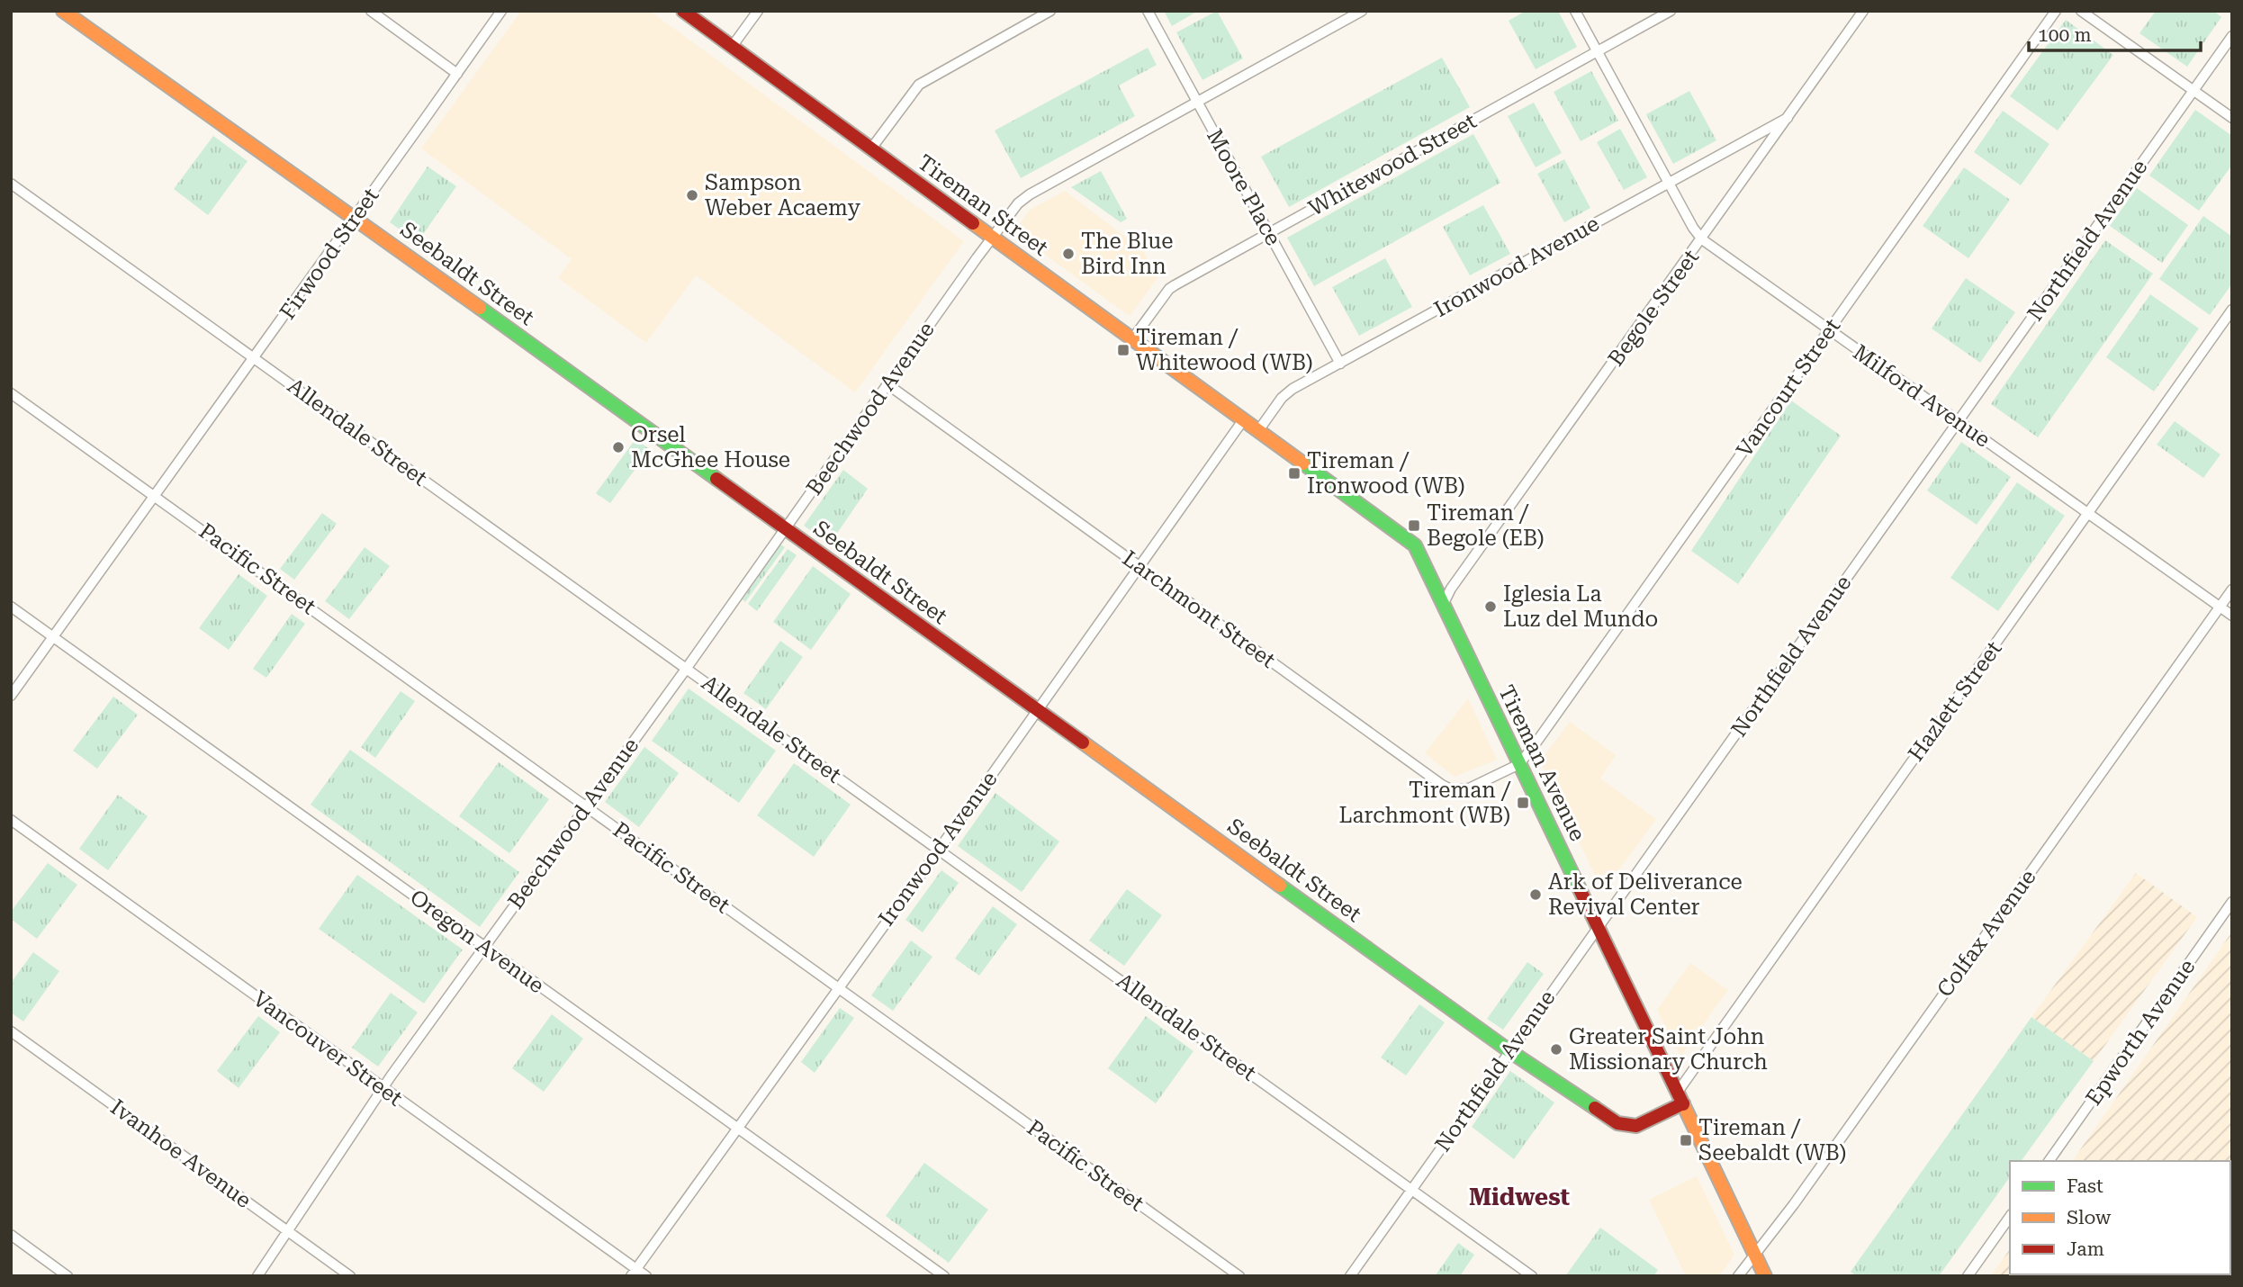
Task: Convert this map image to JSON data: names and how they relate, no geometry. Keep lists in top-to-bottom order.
{
  "streets": {
    "street": [
      "Whitewood Street",
      "Moore Place",
      "Tireman Street",
      "Northfield Avenue",
      "Firwood Street",
      "Ironwood Avenue",
      "Seebaldt Street",
      "Begole Street",
      "Vancourt Street",
      "Milford Avenue",
      "Beechwood Avenue",
      "Allendale Street",
      "Pacific Street",
      "Larchmont Street",
      "Hazlett Street",
      "Tireman Avenue",
      "Colfax Avenue",
      "Oregon Avenue",
      "Epworth Avenue",
      "Vancouver Street",
      "Ivanhoe Avenue"
    ]
  },
  "crossings": [
    ["Whitewood Street", "Moore Place"],
    ["Whitewood Street", "Tireman Street"],
    ["Whitewood Street", "Milford Avenue"],
    ["Moore Place", "Ironwood Avenue"],
    ["Moore Place", "Beechwood Avenue"],
    ["Tireman Street", "Ironwood Avenue"],
    ["Tireman Street", "Beechwood Avenue"],
    ["Tireman Street", "Tireman Avenue"],
    ["Northfield Avenue", "Seebaldt Street"],
    ["Northfield Avenue", "Milford Avenue"],
    ["Northfield Avenue", "Allendale Street"],
    ["Northfield Avenue", "Tireman Avenue"],
    ["Firwood Street", "Seebaldt Street"],
    ["Firwood Street", "Allendale Street"],
    ["Firwood Street", "Pacific Street"],
    ["Firwood Street", "Oregon Avenue"],
    ["Ironwood Avenue", "Seebaldt Street"],
    ["Ironwood Avenue", "Begole Street"],
    ["Ironwood Avenue", "Milford Avenue"],
    ["Ironwood Avenue", "Allendale Street"],
    ["Ironwood Avenue", "Pacific Street"],
    ["Ironwood Avenue", "Larchmont Street"],
    ["Ironwood Avenue", "Tireman Avenue"],
    ["Ironwood Avenue", "Oregon Avenue"],
    ["Ironwood Avenue", "Vancouver Street"],
    ["Seebaldt Street", "Beechwood Avenue"],
    ["Seebaldt Street", "Hazlett Street"],
    ["Seebaldt Street", "Tireman Avenue"],
    ["Begole Street", "Milford Avenue"],
    ["Begole Street", "Tireman Avenue"],
    ["Vancourt Street", "Milford Avenue"],
    ["Vancourt Street", "Larchmont Street"],
    ["Vancourt Street", "Tireman Avenue"],
    ["Milford Avenue", "Hazlett Street"],
    ["Milford Avenue", "Colfax Avenue"],
    ["Beechwood Avenue", "Allendale Street"],
    ["Beechwood Avenue", "Pacific Street"],
    ["Beechwood Avenue", "Larchmont Street"],
    ["Beechwood Avenue", "Oregon Avenue"],
    ["Beechwood Avenue", "Vancouver Street"],
    ["Beechwood Avenue", "Ivanhoe Avenue"],
    ["Larchmont Street", "Tireman Avenue"],
    ["Hazlett Street", "Tireman Avenue"],
    ["Tireman Avenue", "Colfax Avenue"]
  ],
  "districts": ["Midwest"],
  "places": {
    "other": [
      "Sampson Weber Acaemy",
      "The Blue Bird Inn",
      "Orsel McGhee House",
      "Iglesia La Luz del Mundo",
      "Ark of Deliverance Revival Center",
      "Greater Saint John Missionary Church"
    ],
    "transit": [
      "Tireman / Whitewood (WB)",
      "Tireman / Ironwood (WB)",
      "Tireman / Begole (EB)",
      "Tireman / Larchmont (WB)",
      "Tireman / Seebaldt (WB)"
    ]
  },
  "legend": ["Fast", "Slow", "Jam"],
  "scale_bar": "100 m"
}
